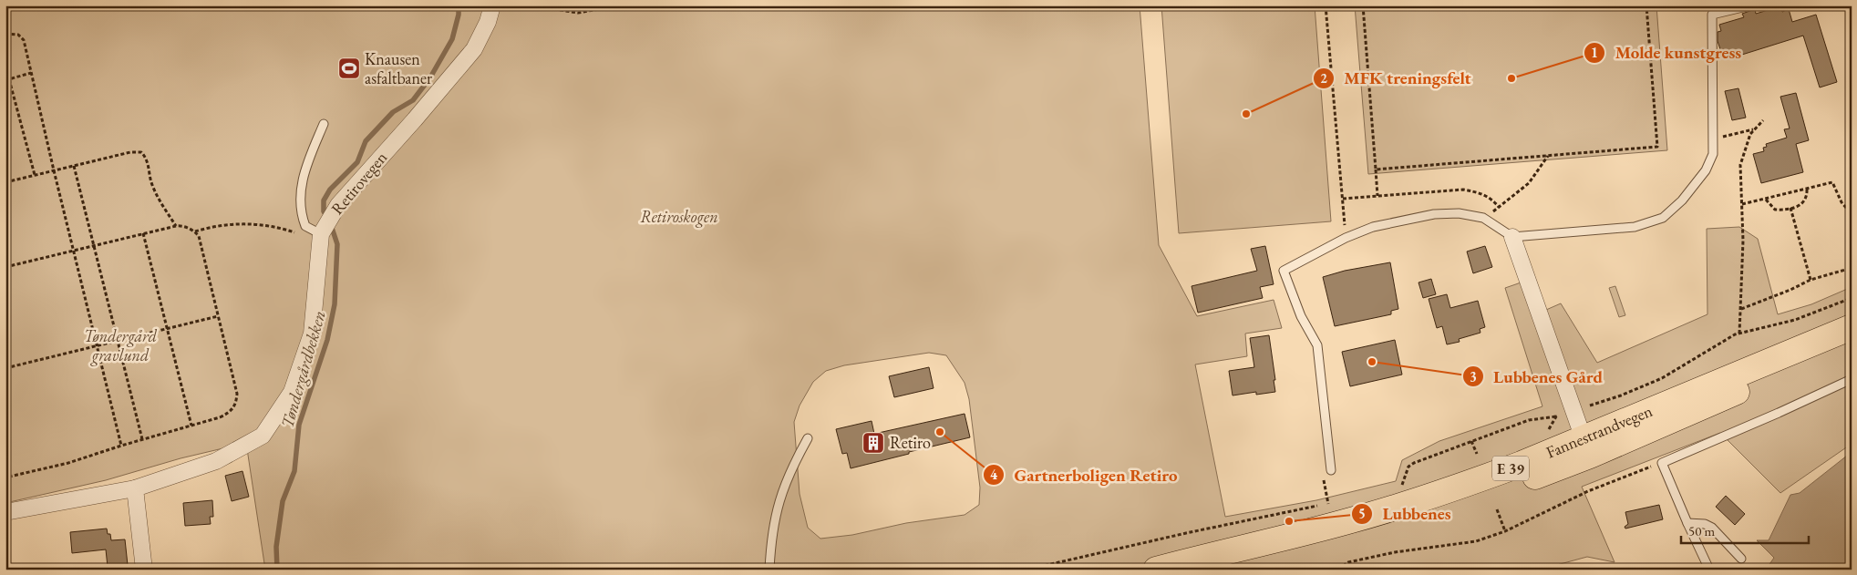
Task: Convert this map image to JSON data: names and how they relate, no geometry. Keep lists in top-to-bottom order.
{
  "streets": {
    "highway": ["Fannestrandvegen", "E 39"],
    "street": ["Retirovegen"]
  },
  "water": ["Tøndergårdbekken"],
  "parks": ["Retiroskogen", "Tøndergård gravlund"],
  "places": {
    "sports": ["Knausen asfaltbaner"],
    "other": [
      "Molde kunstgress",
      "MFK treningsfelt",
      "Lubbenes Gård",
      "Gartnerboligen Retiro",
      "Lubbenes"
    ],
    "building": ["Retiro"]
  },
  "scale_bar": "50 m"
}
